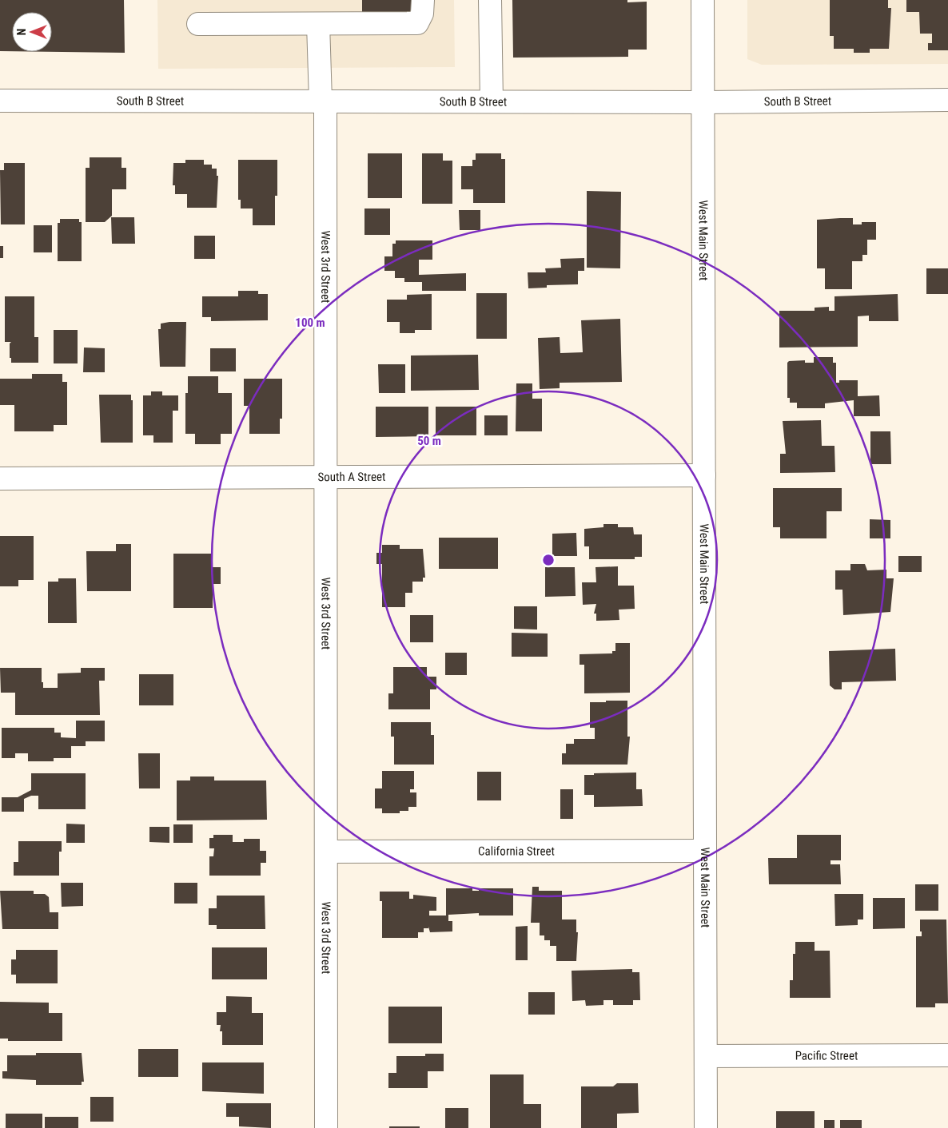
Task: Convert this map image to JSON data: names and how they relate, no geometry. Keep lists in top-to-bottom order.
{
  "streets": {
    "street": [
      "South B Street",
      "West Main Street",
      "West 3rd Street",
      "South A Street",
      "California Street",
      "Pacific Street"
    ]
  },
  "crossings": [
    ["South B Street", "West Main Street"],
    ["South B Street", "West 3rd Street"],
    ["West Main Street", "South A Street"],
    ["West Main Street", "California Street"],
    ["West Main Street", "Pacific Street"],
    ["West 3rd Street", "South A Street"],
    ["West 3rd Street", "California Street"]
  ],
  "north": "left",
  "rings": ["100 m", "50 m"]
}
